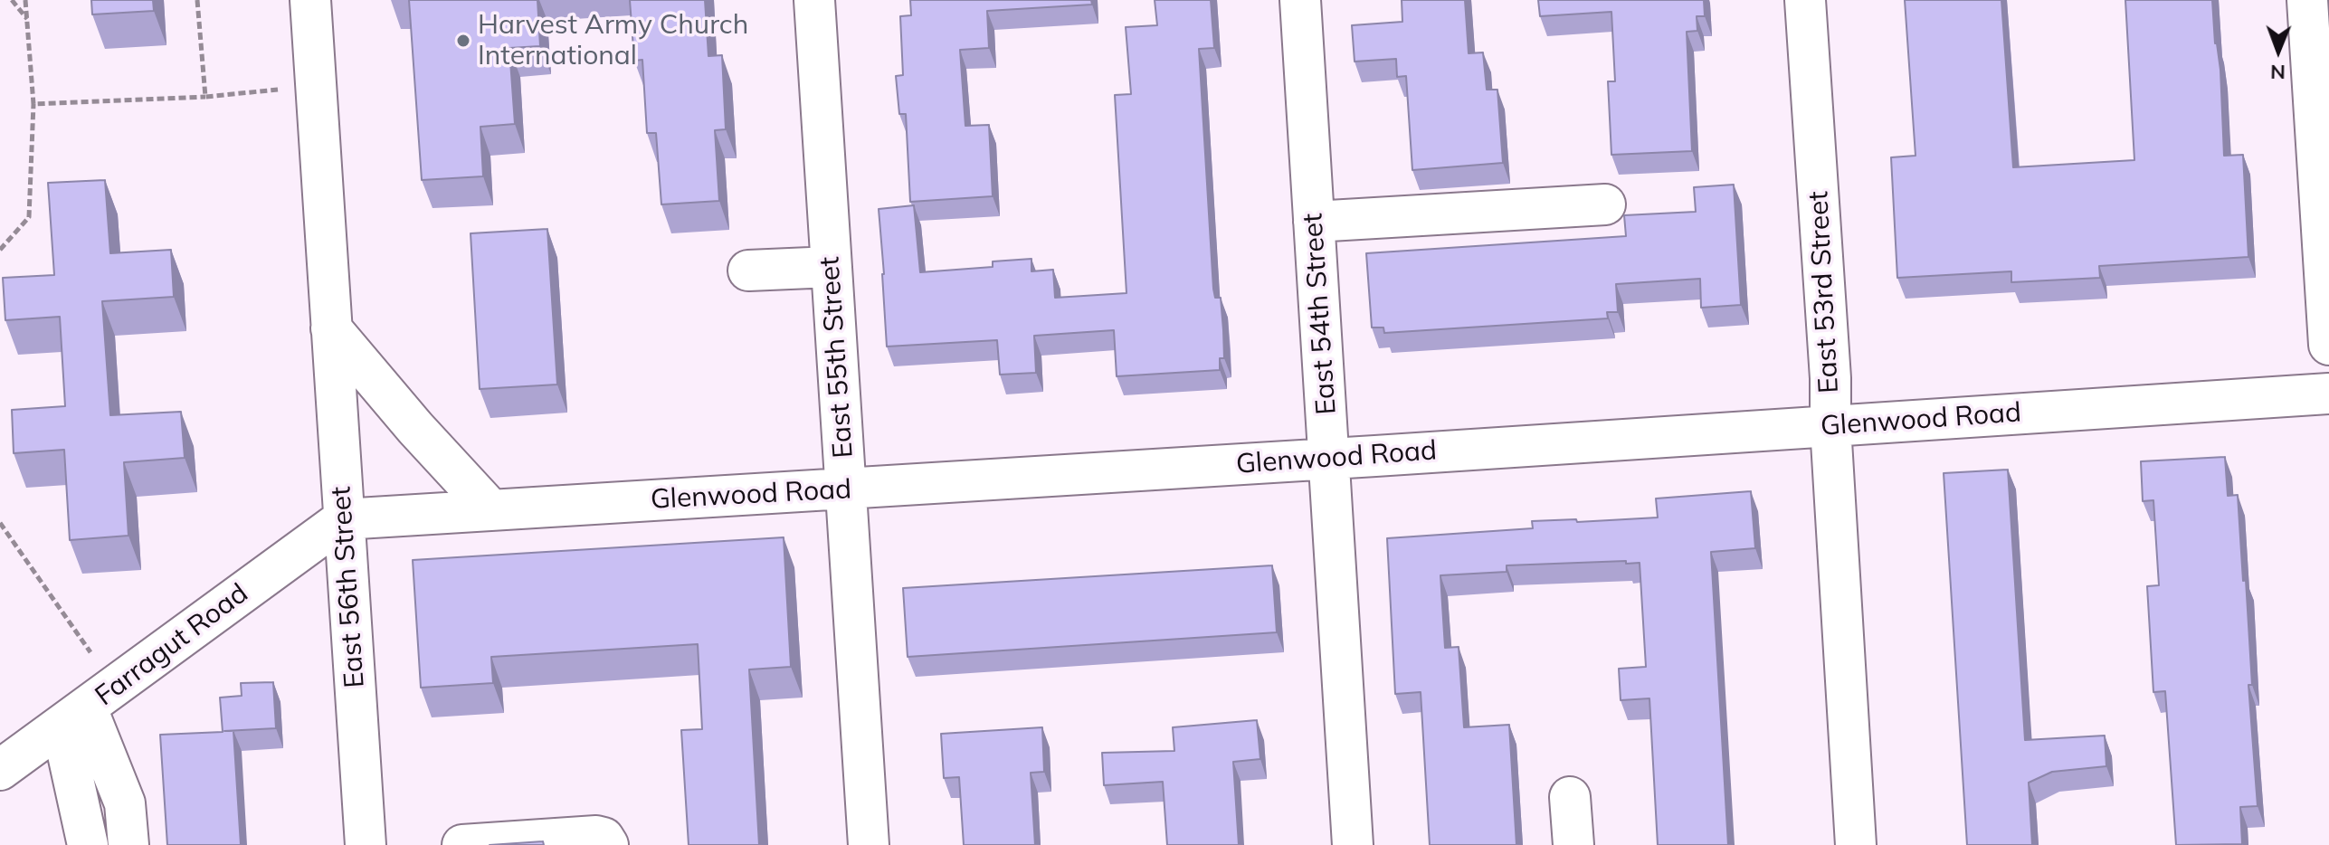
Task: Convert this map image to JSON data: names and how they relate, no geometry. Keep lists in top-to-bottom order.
{
  "streets": {
    "street": [
      "East 53rd Street",
      "East 54th Street",
      "East 55th Street",
      "Glenwood Road",
      "East 56th Street",
      "Farragut Road"
    ]
  },
  "crossings": [
    ["East 53rd Street", "Glenwood Road"],
    ["East 54th Street", "Glenwood Road"],
    ["East 55th Street", "Glenwood Road"],
    ["Glenwood Road", "East 56th Street"],
    ["Glenwood Road", "Farragut Road"],
    ["East 56th Street", "Farragut Road"]
  ],
  "places": ["Harvest Army Church International"],
  "north": "bottom"
}
